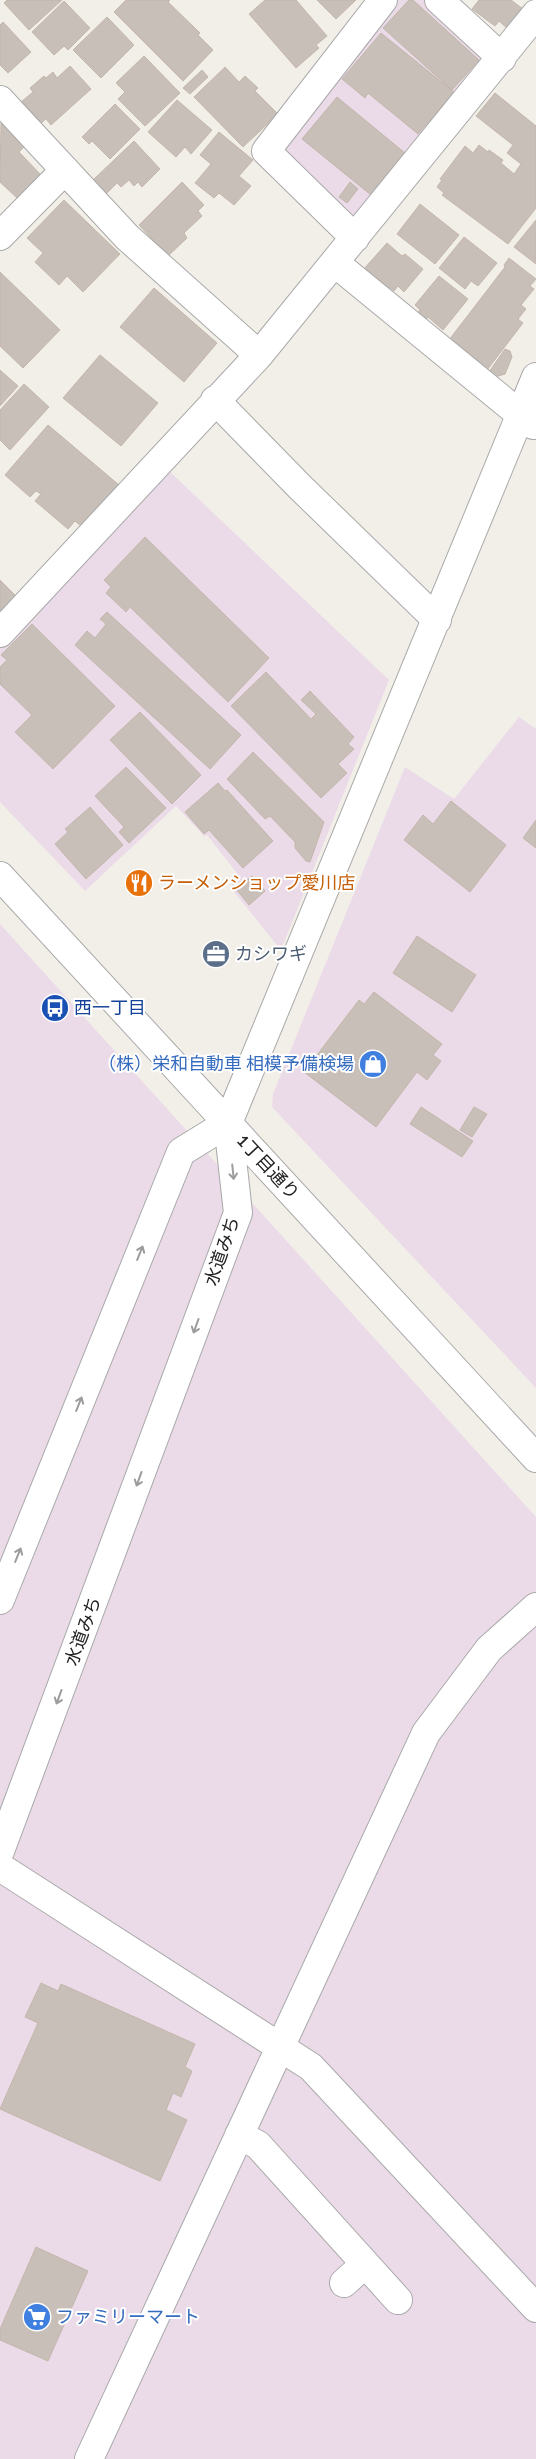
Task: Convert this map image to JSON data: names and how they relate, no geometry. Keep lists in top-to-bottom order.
{
  "streets": {
    "street": ["1丁目通り", "水道みち"]
  },
  "crossings": [
    ["1丁目通り", "水道みち"]
  ],
  "places": {
    "restaurant": ["ラーメンショップ愛川店"],
    "office": ["カシワギ"],
    "bus stop": ["西一丁目"],
    "shop": ["（株）栄和自動車 相模予備検場"],
    "supermarket": ["ファミリーマート"]
  }
}
